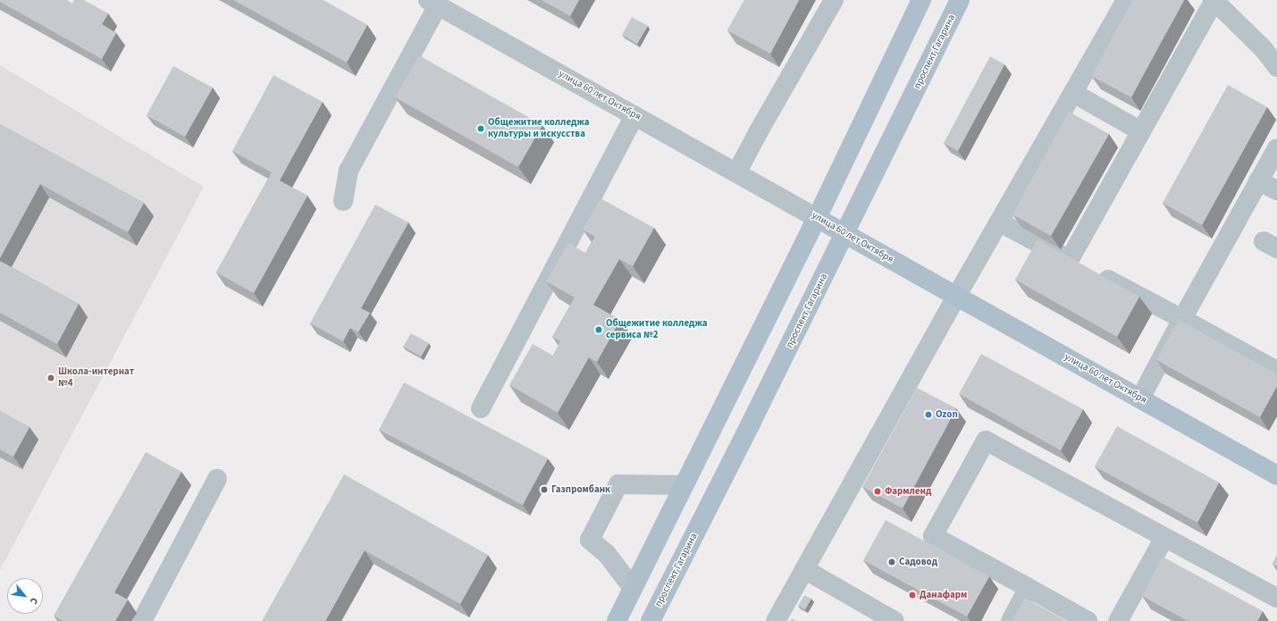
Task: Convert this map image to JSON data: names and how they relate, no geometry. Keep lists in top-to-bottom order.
{
  "streets": {
    "main road": ["проспект Гагарина", "улица 60 лет Октября"]
  },
  "crossings": [
    ["проспект Гагарина", "улица 60 лет Октября"]
  ],
  "places": [
    "Общежитие колледжа культуры и искусства",
    "Общежитие колледжа сервиса №2",
    "Школа-интернат №4",
    "Ozon",
    "Газпромбанк",
    "Фармленд",
    "Садовод",
    "Данафарм"
  ],
  "north": "bottom right"
}
